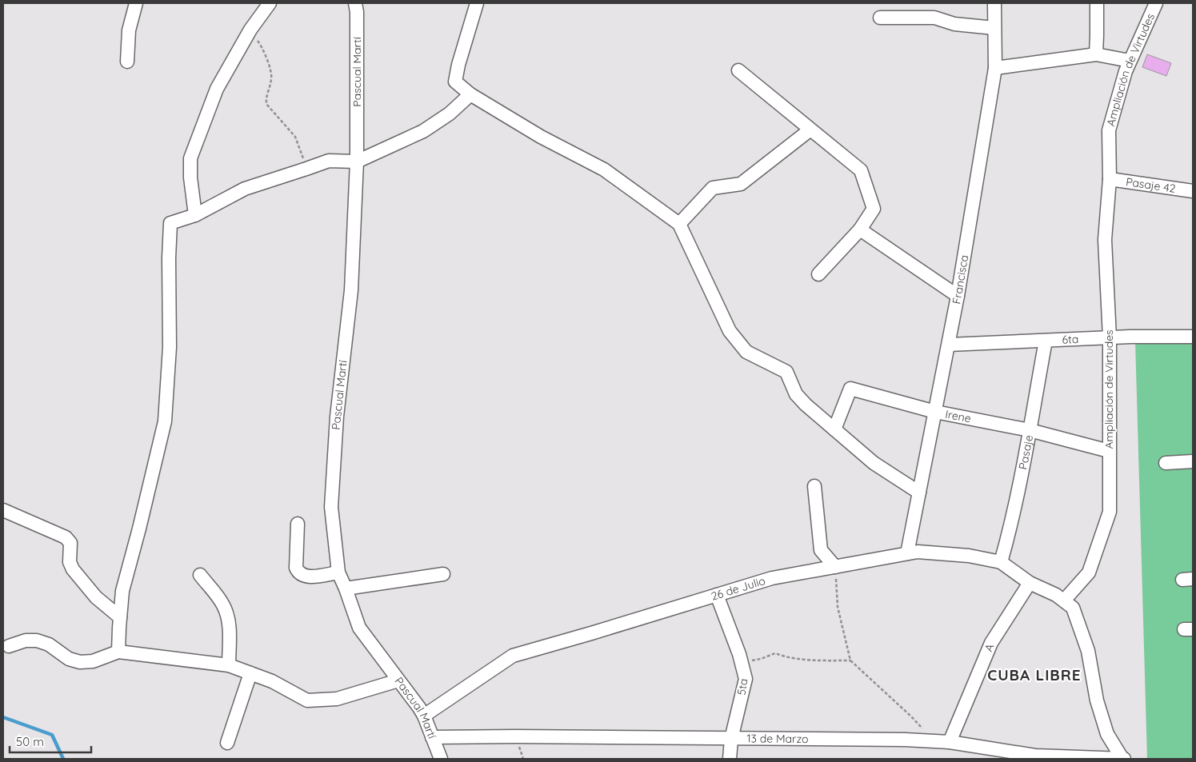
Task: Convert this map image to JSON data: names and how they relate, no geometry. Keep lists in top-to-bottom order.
{
  "streets": {
    "street": [
      "Ampliación de Virtudes",
      "Pascual Martí",
      "Pasaje 42",
      "Francisca",
      "6ta",
      "Irene",
      "Pasaje",
      "26 de Julio",
      "A",
      "5ta",
      "13 de Marzo"
    ]
  },
  "crossings": [
    ["Ampliación de Virtudes", "Pasaje 42"],
    ["Ampliación de Virtudes", "6ta"],
    ["Ampliación de Virtudes", "Irene"],
    ["Ampliación de Virtudes", "26 de Julio"],
    ["Pascual Martí", "26 de Julio"],
    ["Pascual Martí", "13 de Marzo"],
    ["Francisca", "6ta"],
    ["Francisca", "Irene"],
    ["Francisca", "26 de Julio"],
    ["6ta", "Pasaje"],
    ["Irene", "Pasaje"],
    ["Pasaje", "26 de Julio"],
    ["26 de Julio", "A"],
    ["26 de Julio", "5ta"],
    ["A", "13 de Marzo"],
    ["5ta", "13 de Marzo"]
  ],
  "districts": ["CUBA LIBRE"],
  "scale_bar": "50 m"
}
